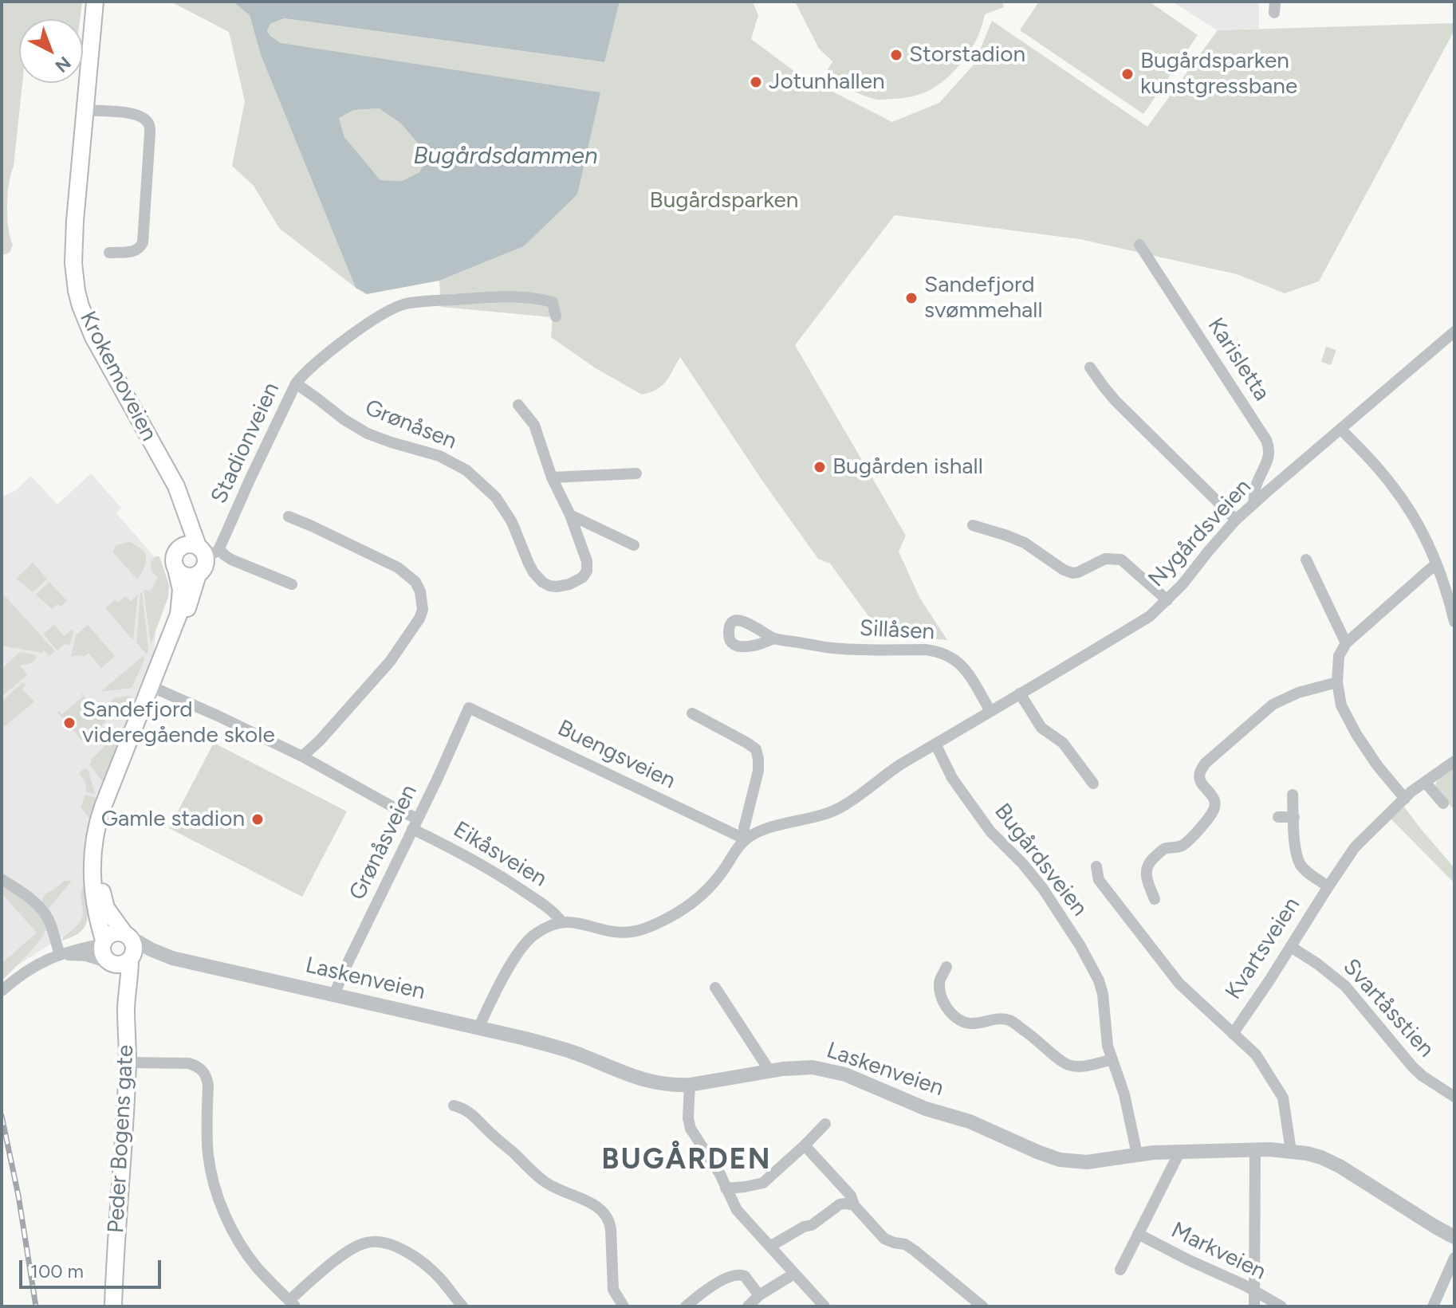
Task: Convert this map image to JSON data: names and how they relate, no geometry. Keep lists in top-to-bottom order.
{
  "streets": {
    "main road": ["Krokemoveien", "Peder Bogens gate"],
    "street": [
      "Karisletta",
      "Grønåsen",
      "Stadionveien",
      "Nygårdsveien",
      "Sillåsen",
      "Buengsveien",
      "Grønåsveien",
      "Eikåsveien",
      "Bugårdsveien",
      "Kvartsveien",
      "Laskenveien",
      "Svartåsstien",
      "Markveien"
    ]
  },
  "crossings": [
    ["Karisletta", "Nygårdsveien"],
    ["Krokemoveien", "Stadionveien"],
    ["Krokemoveien", "Laskenveien"],
    ["Krokemoveien", "Peder Bogens gate"],
    ["Grønåsen", "Stadionveien"],
    ["Nygårdsveien", "Sillåsen"],
    ["Nygårdsveien", "Buengsveien"],
    ["Nygårdsveien", "Bugårdsveien"],
    ["Buengsveien", "Grønåsveien"],
    ["Grønåsveien", "Eikåsveien"],
    ["Grønåsveien", "Laskenveien"],
    ["Bugårdsveien", "Laskenveien"],
    ["Kvartsveien", "Svartåsstien"],
    ["Laskenveien", "Peder Bogens gate"],
    ["Laskenveien", "Markveien"]
  ],
  "districts": ["BUGÅRDEN"],
  "water": ["Bugårdsdammen"],
  "parks": ["Bugårdsparken"],
  "places": [
    "Storstadion",
    "Bugårdsparken kunstgressbane",
    "Jotunhallen",
    "Sandefjord svømmehall",
    "Bugården ishall",
    "Sandefjord videregående skole",
    "Gamle stadion"
  ],
  "scale_bar": "100 m",
  "north": "bottom right"
}
